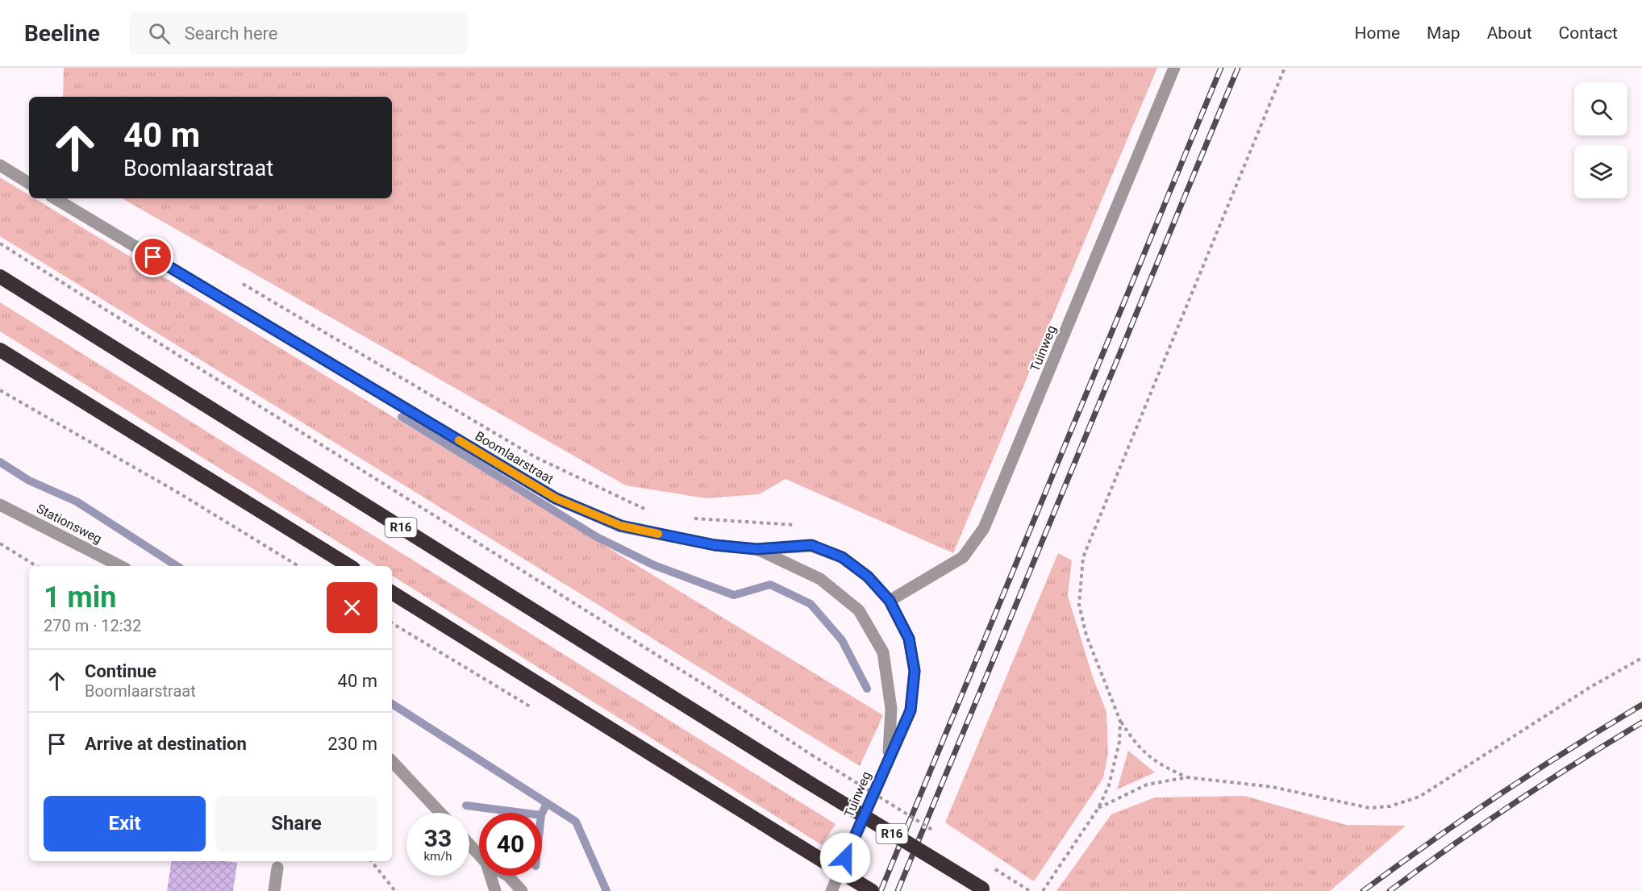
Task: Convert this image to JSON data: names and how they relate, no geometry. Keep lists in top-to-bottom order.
{
  "streets": {
    "highway": ["R16"],
    "street": ["Tuinweg", "Boomlaarstraat", "Stationsweg"]
  },
  "crossings": [
    ["Tuinweg", "Boomlaarstraat"]
  ],
  "page": {
    "header": "Beeline",
    "search": "Search here",
    "nav": [
      "Home",
      "Map",
      "About",
      "Contact"
    ],
    "turn": ["40 m", "Boomlaarstraat"],
    "heading": ["1 min", "270 m · 12:32"],
    "list": [
      {
        "name": "Continue",
        "note": "Boomlaarstraat",
        "value": "40 m"
      },
      {
        "name": "Arrive at destination",
        "value": "230 m"
      }
    ],
    "buttons": ["Exit", "Share"],
    "speed": "33 km/h",
    "limit": "40"
  }
}
